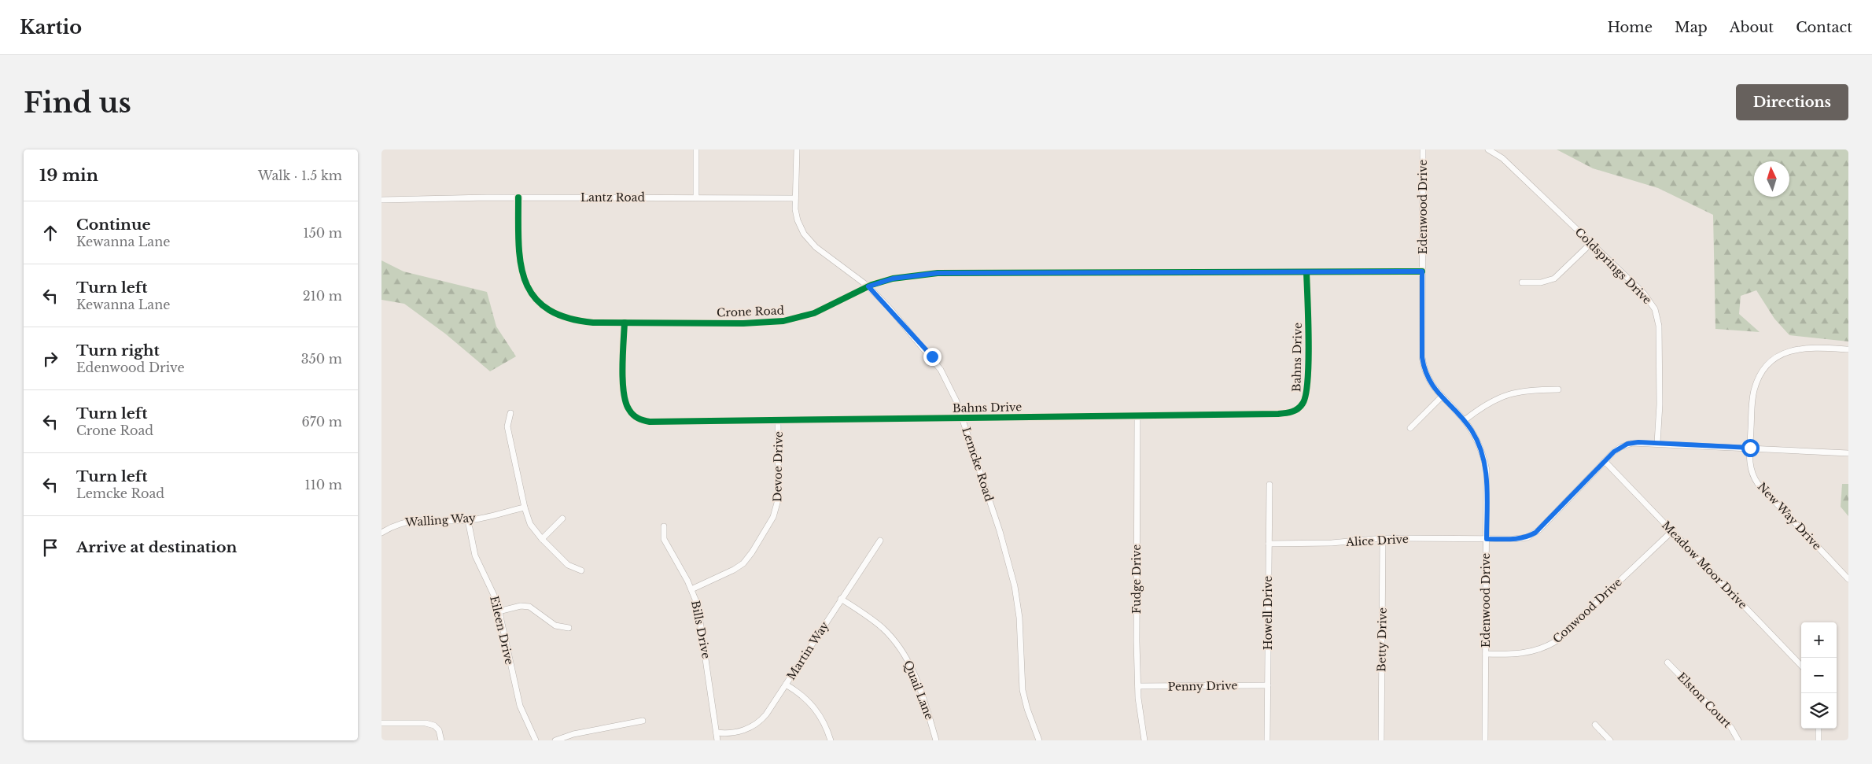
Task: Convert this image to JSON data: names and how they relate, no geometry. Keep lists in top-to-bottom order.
{
  "streets": {
    "street": [
      "Lantz Road",
      "Edenwood Drive",
      "Coldsprings Drive",
      "Crone Road",
      "Bahns Drive",
      "Lemcke Road",
      "Devoe Drive",
      "New Way Drive",
      "Walling Way",
      "Alice Drive",
      "Meadow Moor Drive",
      "Fudge Drive",
      "Conwood Drive",
      "Howell Drive",
      "Bills Drive",
      "Eileen Drive",
      "Betty Drive",
      "Martin Way",
      "Penny Drive",
      "Quail Lane",
      "Elston Court"
    ]
  },
  "crossings": [
    ["Lantz Road", "Crone Road"],
    ["Lantz Road", "Lemcke Road"],
    ["Edenwood Drive", "Crone Road"],
    ["Edenwood Drive", "Alice Drive"],
    ["Edenwood Drive", "Conwood Drive"],
    ["Coldsprings Drive", "Alice Drive"],
    ["Crone Road", "Bahns Drive"],
    ["Crone Road", "Lemcke Road"],
    ["Bahns Drive", "Lemcke Road"],
    ["Bahns Drive", "Devoe Drive"],
    ["Bahns Drive", "Fudge Drive"],
    ["Devoe Drive", "Bills Drive"],
    ["New Way Drive", "Alice Drive"],
    ["Walling Way", "Eileen Drive"],
    ["Alice Drive", "Meadow Moor Drive"],
    ["Alice Drive", "Howell Drive"],
    ["Alice Drive", "Betty Drive"],
    ["Meadow Moor Drive", "Conwood Drive"],
    ["Fudge Drive", "Penny Drive"],
    ["Howell Drive", "Penny Drive"],
    ["Bills Drive", "Martin Way"],
    ["Martin Way", "Quail Lane"]
  ],
  "north": "top",
  "page": {
    "header": "Kartio",
    "nav": [
      "Home",
      "Map",
      "About",
      "Contact"
    ],
    "buttons": "Directions",
    "title": "Find us",
    "heading": ["19 min", "Walk · 1.5 km"],
    "list": [
      ["Continue", "Kewanna Lane", "150 m"],
      ["Turn left", "Kewanna Lane", "210 m"],
      ["Turn right", "Edenwood Drive", "350 m"],
      ["Turn left", "Crone Road", "670 m"],
      ["Turn left", "Lemcke Road", "110 m"],
      "Arrive at destination"
    ],
    "map_buttons": ["+", "−"]
  }
}
